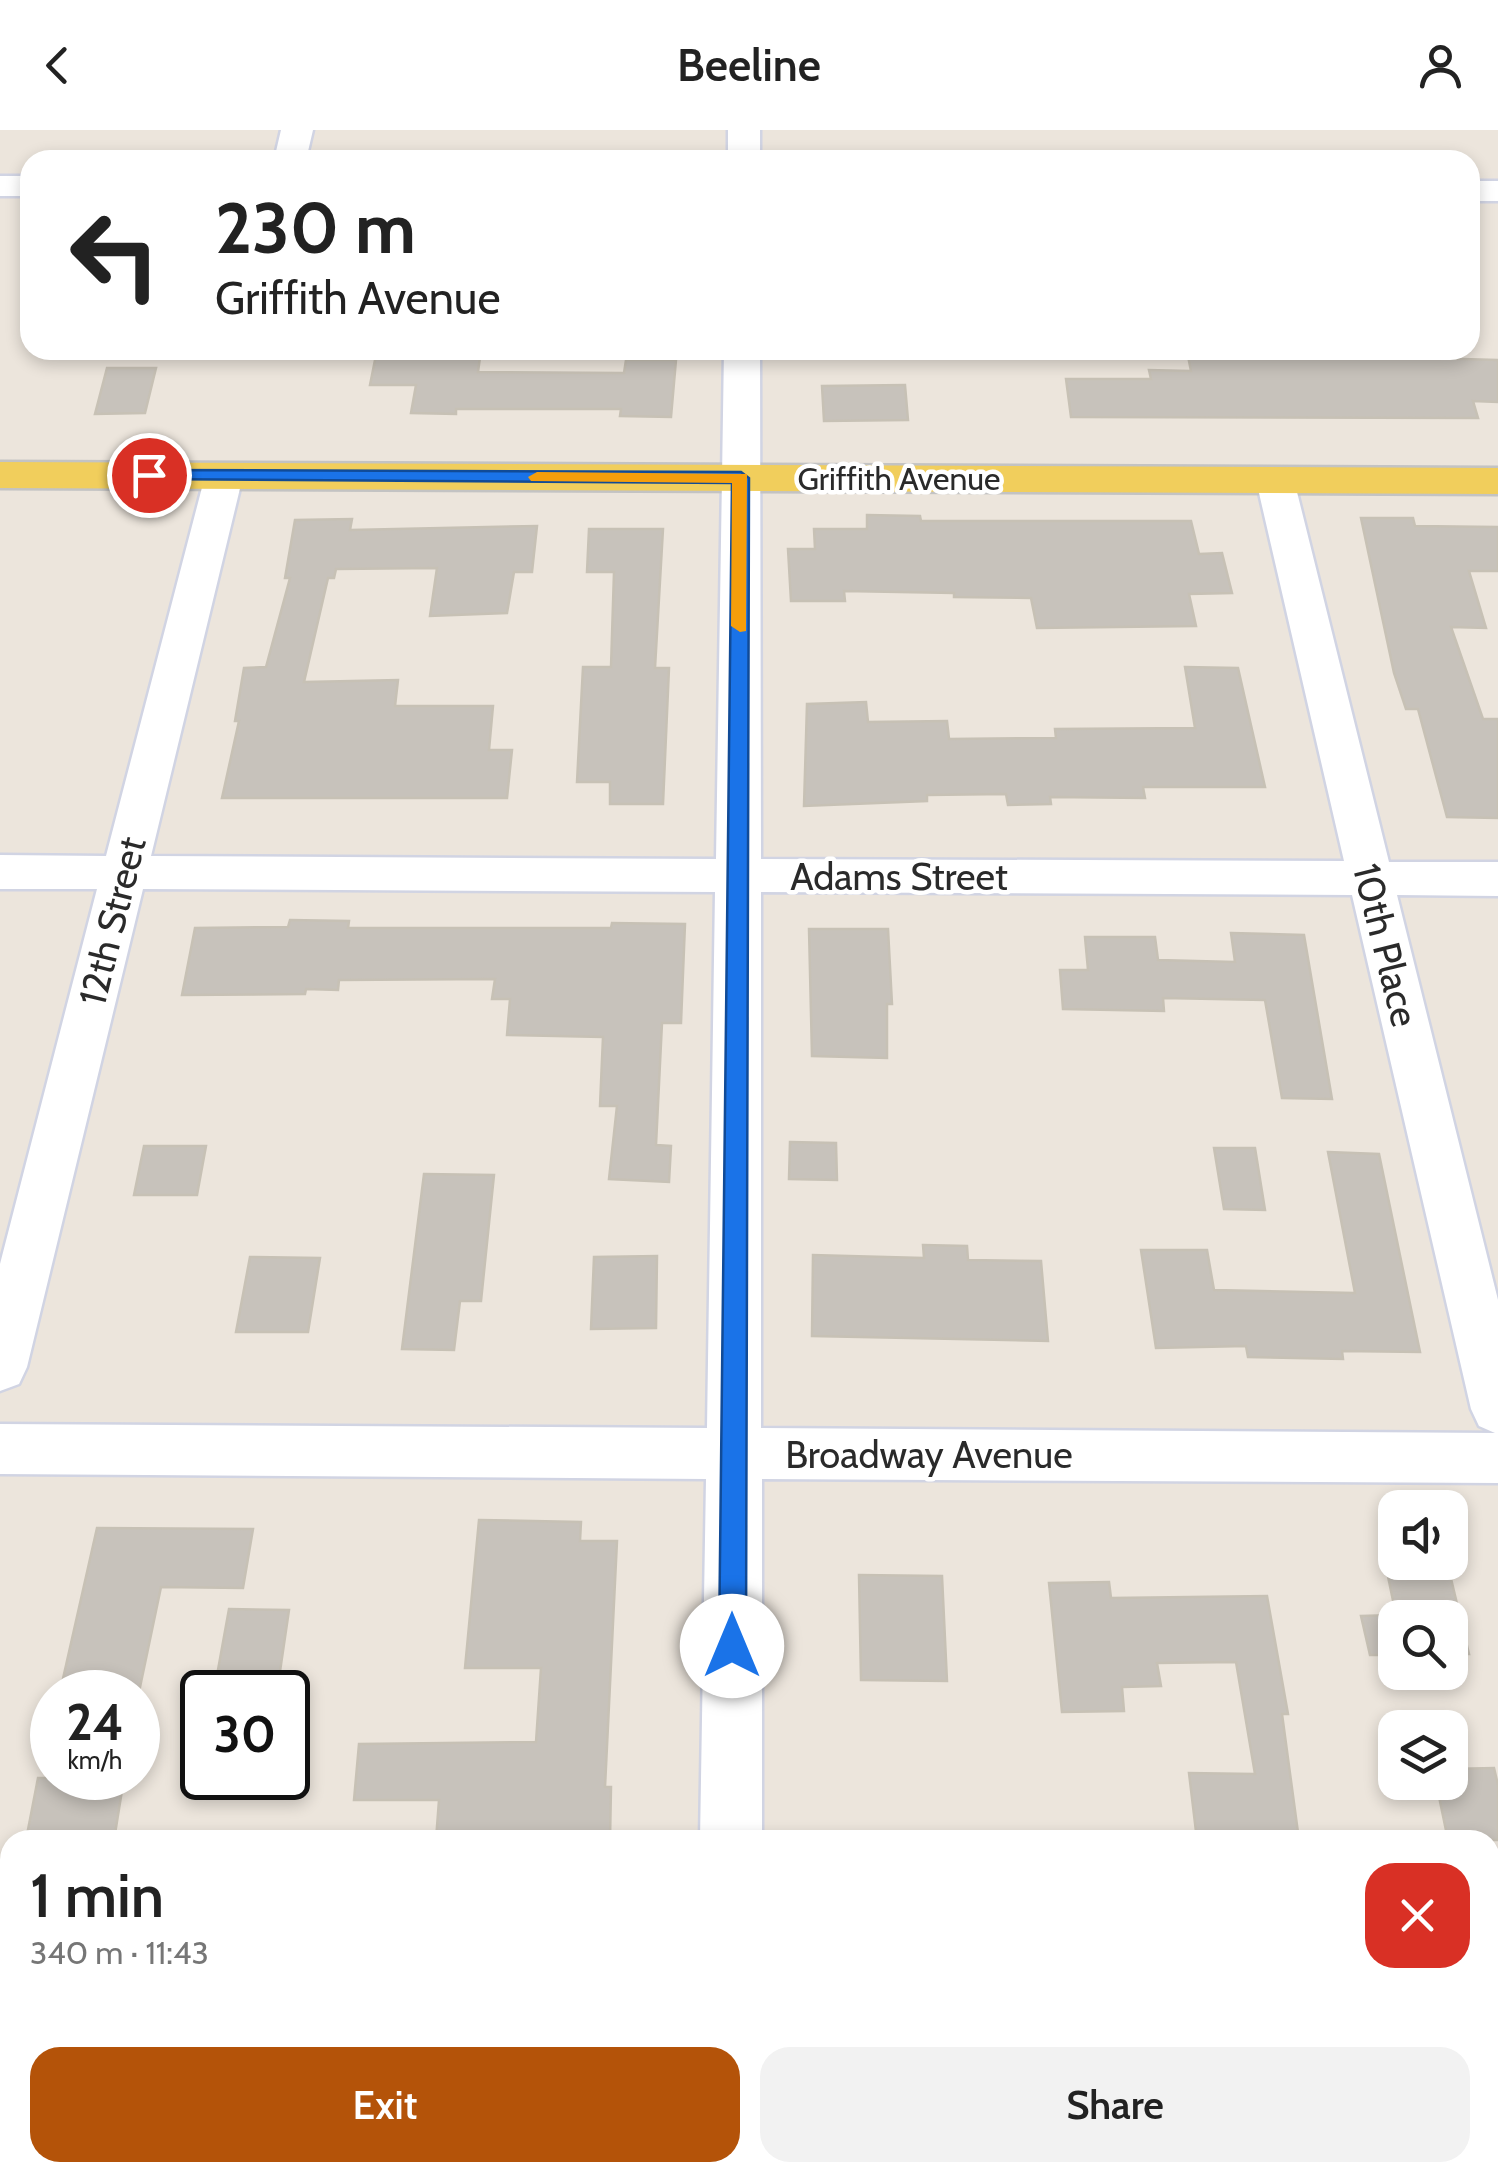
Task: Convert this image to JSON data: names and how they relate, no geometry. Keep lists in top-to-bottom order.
{
  "streets": {
    "main road": ["Griffith Avenue"],
    "street": [
      "Adams Street",
      "12th Street",
      "10th Place",
      "Broadway Avenue"
    ]
  },
  "crossings": [
    ["Griffith Avenue", "12th Street"],
    ["Griffith Avenue", "10th Place"],
    ["Adams Street", "12th Street"],
    ["Adams Street", "10th Place"]
  ],
  "page": {
    "header": "Beeline",
    "turn": ["230 m", "Griffith Avenue"],
    "speed": "24 km/h",
    "limit": "30",
    "heading": ["1 min", "340 m · 11:43"],
    "buttons": ["Exit", "Share"]
  }
}
